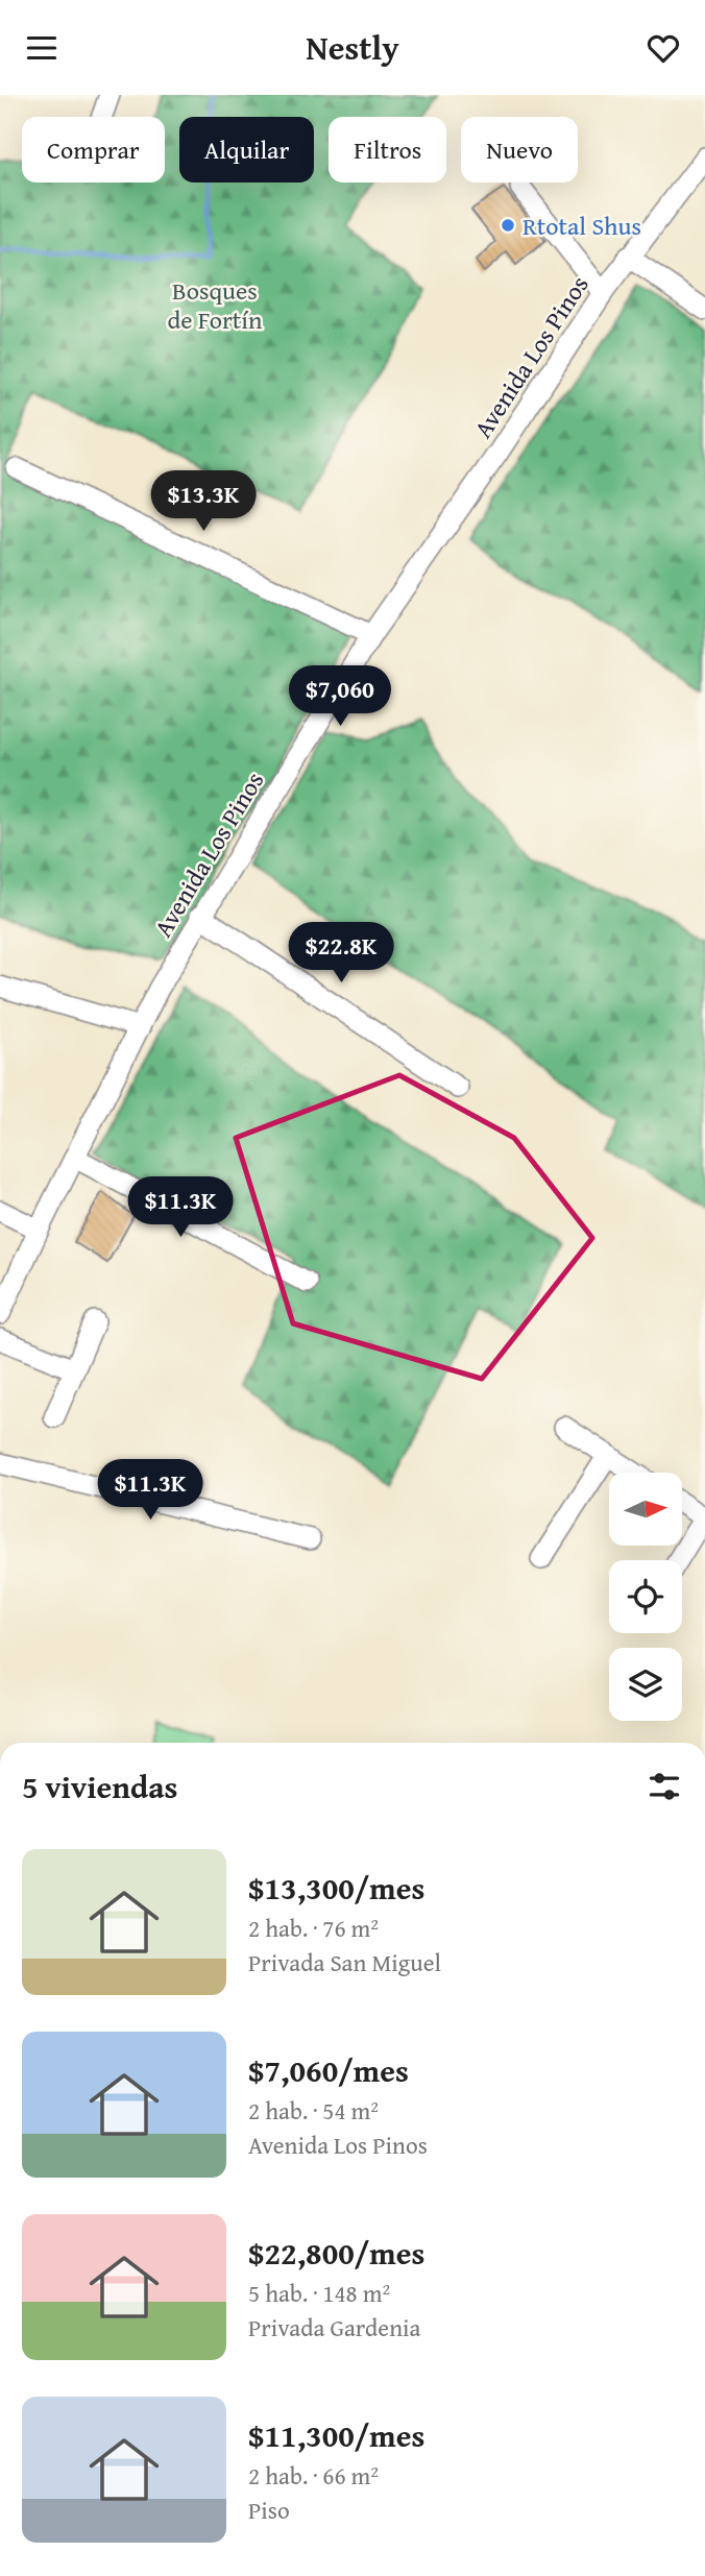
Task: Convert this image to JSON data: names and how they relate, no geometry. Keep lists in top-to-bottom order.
{
  "streets": {
    "street": ["Avenida Los Pinos"]
  },
  "parks": ["Bosques de Fortín"],
  "places": ["Rtotal Shus"],
  "north": "right",
  "page": {
    "header": "Nestly",
    "chip": [
      "Comprar",
      "Alquilar",
      "Filtros",
      "Nuevo"
    ],
    "price": [
      "$13.3K",
      "$7,060",
      "$22.8K",
      "$11.3K",
      "$11.3K"
    ],
    "heading": "5 viviendas",
    "list": [
      {
        "name": "$13,300/mes",
        "note": "2 hab. · 76 m² · Privada San Miguel"
      },
      {
        "name": "$7,060/mes",
        "note": "2 hab. · 54 m² · Avenida Los Pinos"
      },
      {
        "name": "$22,800/mes",
        "note": "5 hab. · 148 m² · Privada Gardenia"
      },
      {
        "name": "$11,300/mes",
        "note": "2 hab. · 66 m² · Piso"
      }
    ]
  }
}
